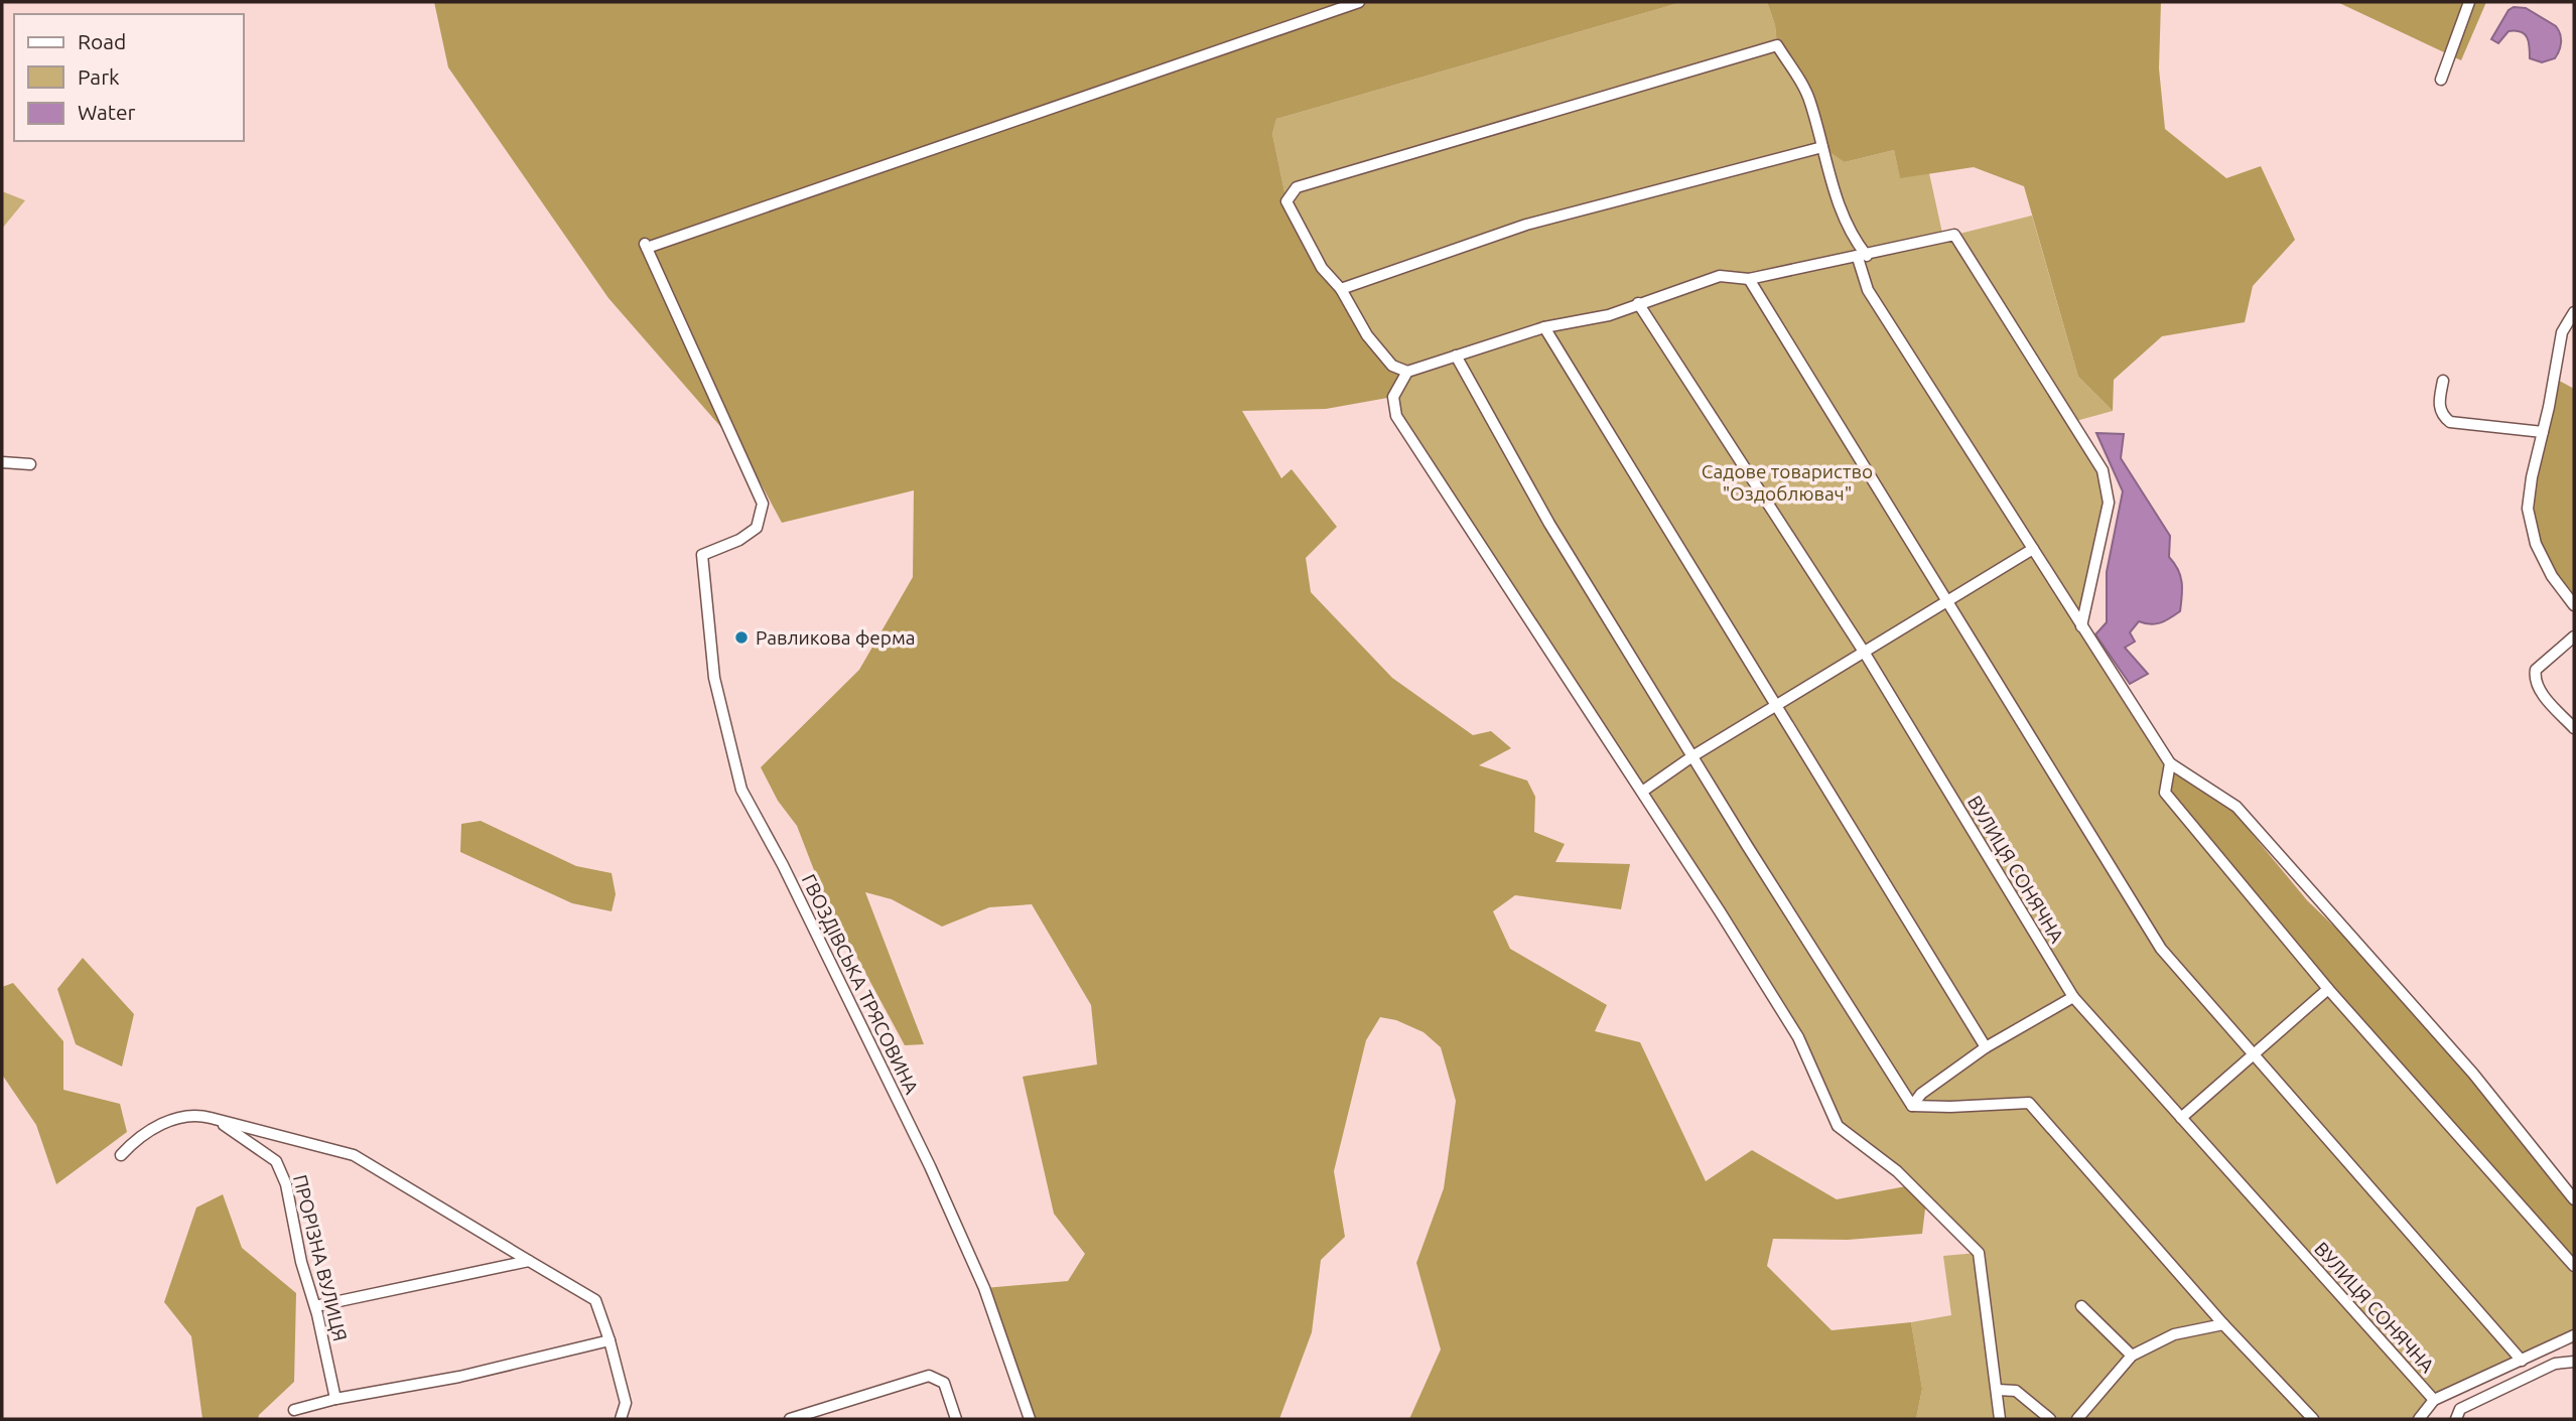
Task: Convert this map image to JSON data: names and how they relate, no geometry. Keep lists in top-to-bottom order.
{
  "streets": {
    "street": ["ВУЛИЦЯ СОНЯЧНА", "ГВОЗДІВСЬКА ТРЯСОВИНА", "ПРОРІЗНА ВУЛИЦЯ"]
  },
  "parks": ["Садове товариство \"Оздоблювач\""],
  "places": ["Равликова ферма"],
  "legend": ["Road", "Park", "Water"]
}
